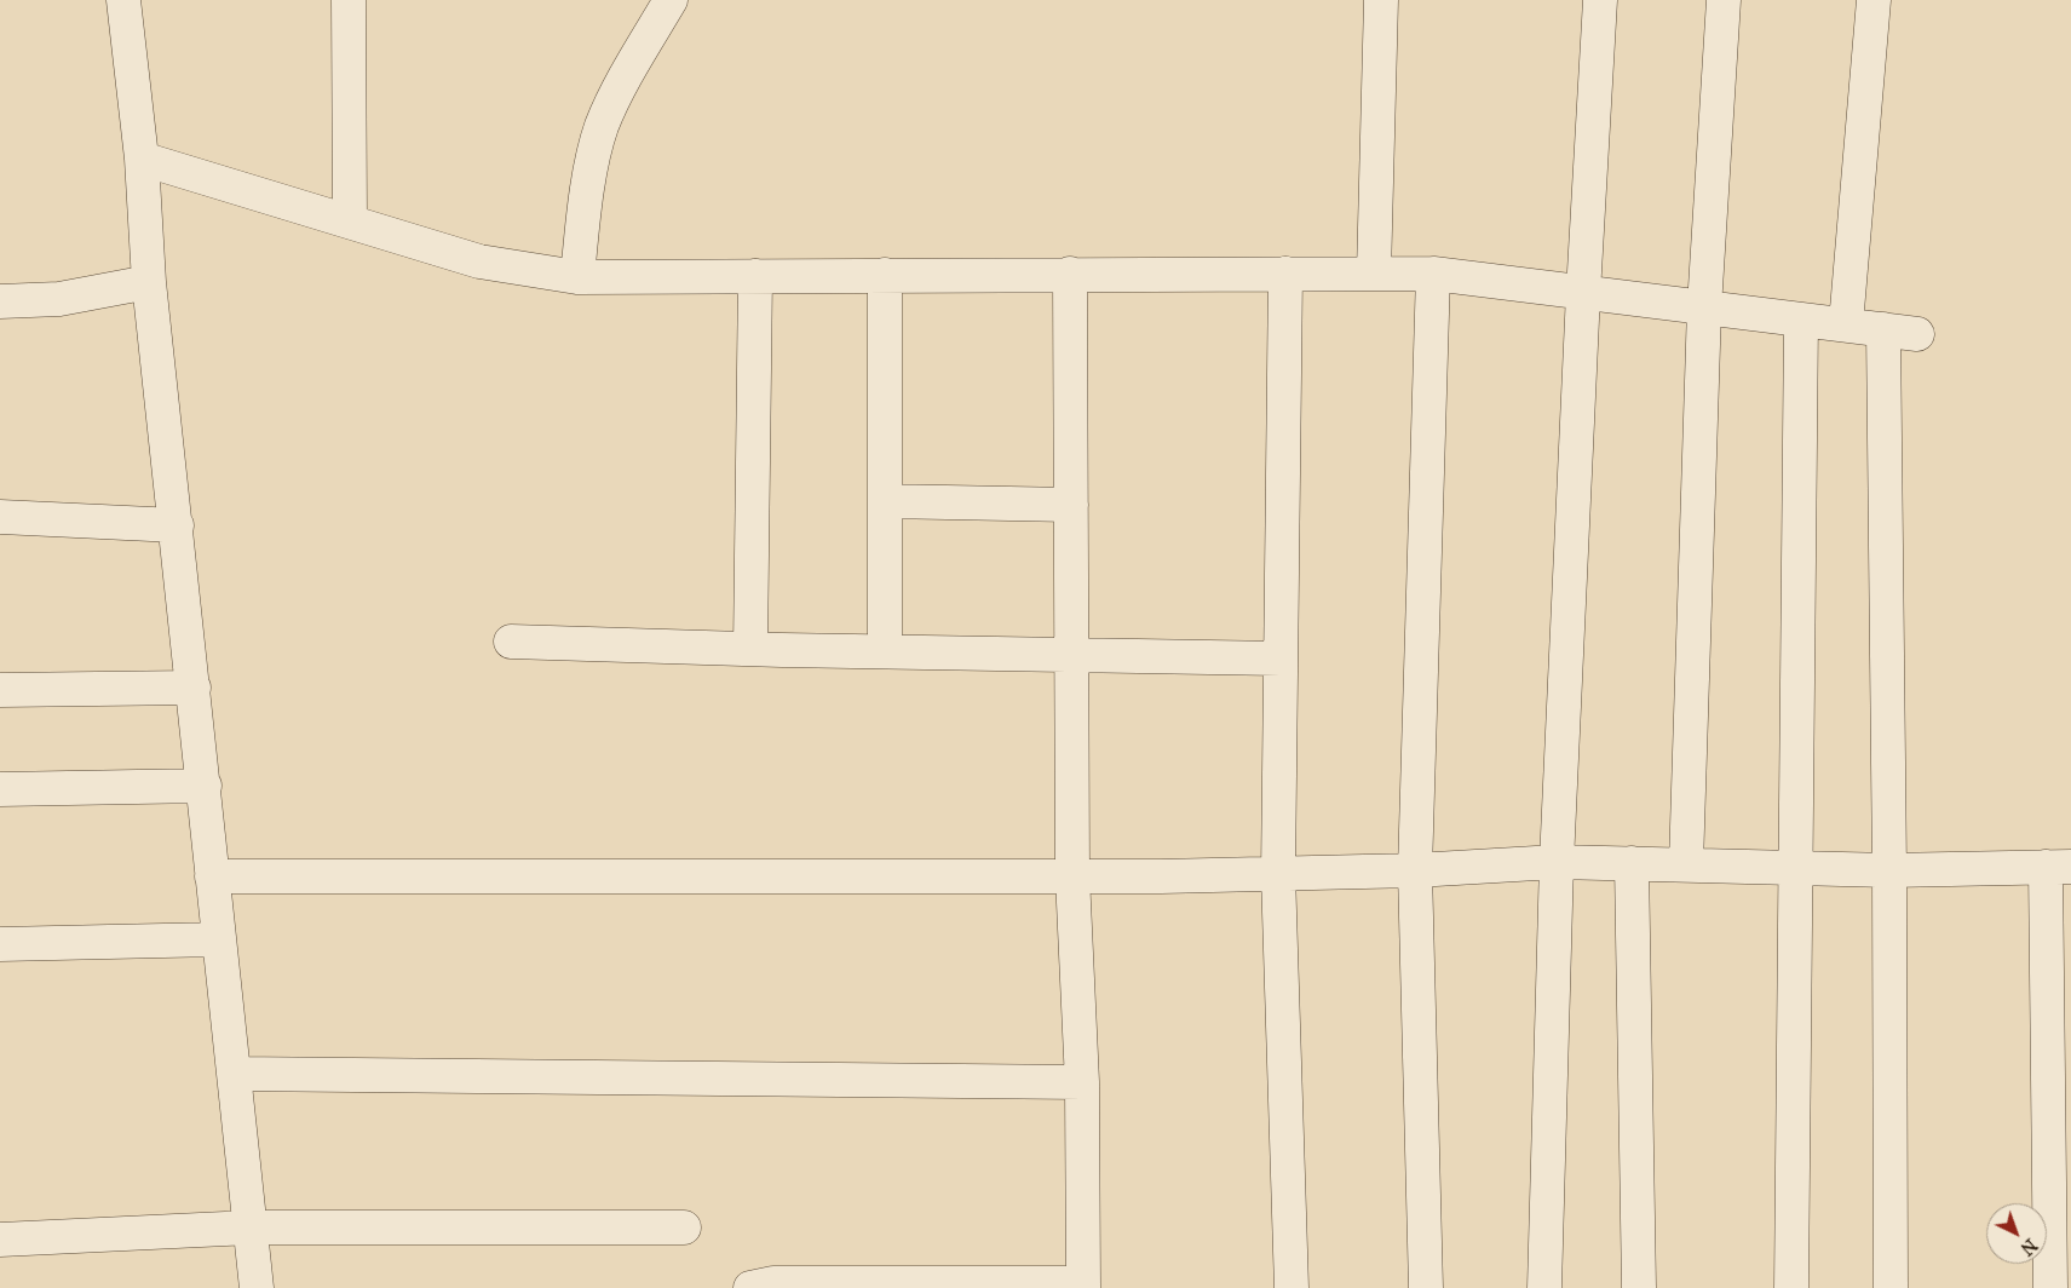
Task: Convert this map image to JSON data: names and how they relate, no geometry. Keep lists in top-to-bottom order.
{
  "north": "bottom right"
}
